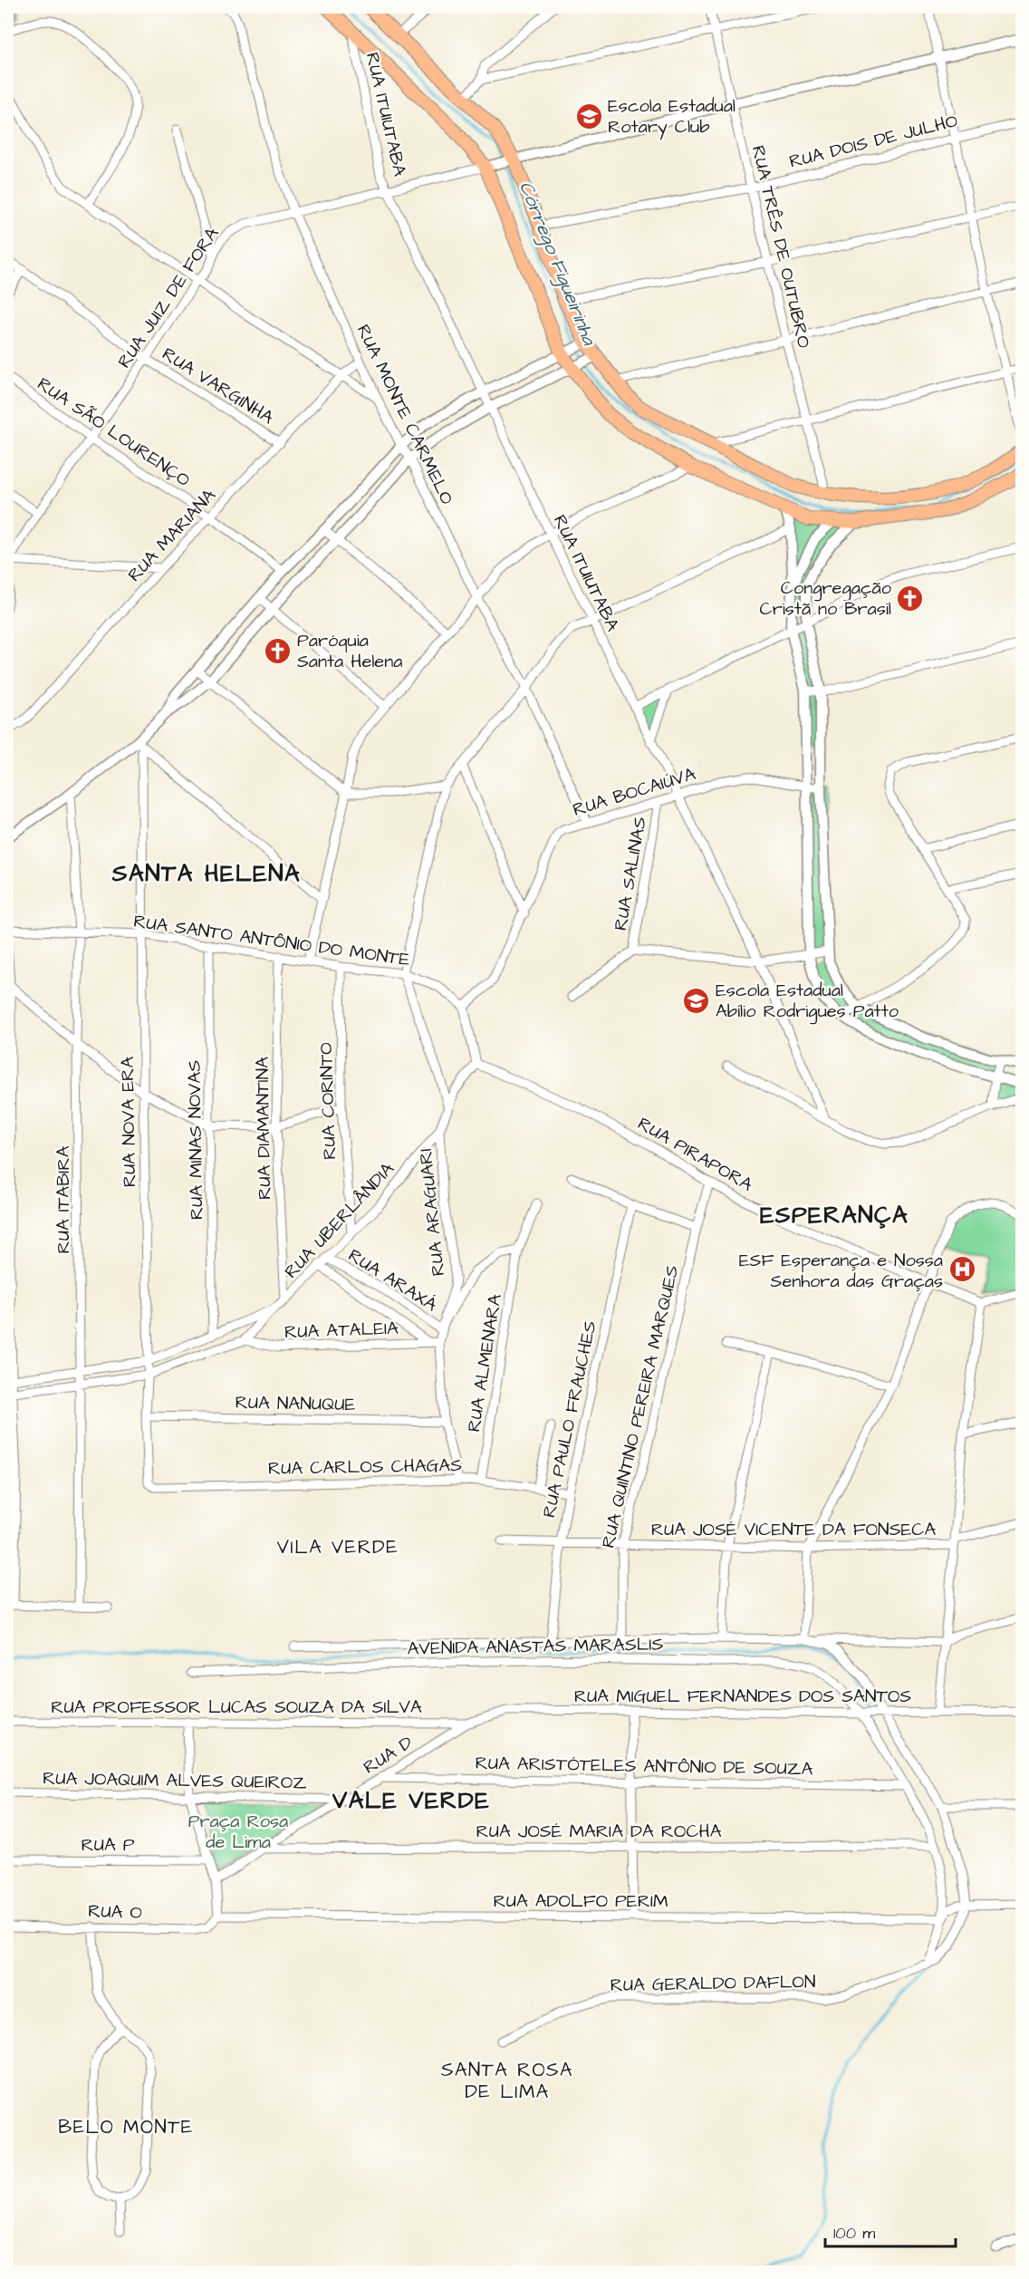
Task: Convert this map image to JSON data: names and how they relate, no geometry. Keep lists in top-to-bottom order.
{
  "streets": {
    "street": [
      "RUA ITUIUTABA",
      "RUA DOIS DE JULHO",
      "RUA TRÊS DE OUTUBRO",
      "RUA JUIZ DE FORA",
      "RUA VARGINHA",
      "RUA MONTE CARMELO",
      "RUA SÃO LOURENÇO",
      "RUA MARIANA",
      "RUA BOCAIÚVA",
      "RUA SALINAS",
      "RUA SANTO ANTÔNIO DO MONTE",
      "RUA CORINTO",
      "RUA NOVA ERA",
      "RUA DIAMANTINA",
      "RUA MINAS NOVAS",
      "RUA PIRAPORA",
      "RUA ITABIRA",
      "RUA ARAGUARI",
      "RUA UBERLÂNDIA",
      "RUA ARAXÁ",
      "RUA ATALEIA",
      "RUA ALMENARA",
      "RUA NANUQUE",
      "RUA QUINTINO PEREIRA MARQUES",
      "RUA PAULO FRAUCHES",
      "RUA CARLOS CHAGAS",
      "RUA JOSÉ VICENTE DA FONSECA",
      "AVENIDA ANASTAS MARASLIS",
      "RUA MIGUEL FERNANDES DOS SANTOS",
      "RUA PROFESSOR LUCAS SOUZA DA SILVA",
      "RUA D",
      "RUA ARISTÓTELES ANTÔNIO DE SOUZA",
      "RUA JOAQUIM ALVES QUEIROZ",
      "RUA JOSÉ MARIA DA ROCHA",
      "RUA P",
      "RUA ADOLFO PERIM",
      "RUA O",
      "RUA GERALDO DAFLON"
    ]
  },
  "crossings": [
    ["RUA ITUIUTABA", "RUA JUIZ DE FORA"],
    ["RUA ITUIUTABA", "RUA BOCAIÚVA"],
    ["RUA DOIS DE JULHO", "RUA TRÊS DE OUTUBRO"],
    ["RUA JUIZ DE FORA", "RUA VARGINHA"],
    ["RUA JUIZ DE FORA", "RUA MONTE CARMELO"],
    ["RUA JUIZ DE FORA", "RUA SÃO LOURENÇO"],
    ["RUA VARGINHA", "RUA MARIANA"],
    ["RUA MONTE CARMELO", "RUA MARIANA"],
    ["RUA MONTE CARMELO", "RUA BOCAIÚVA"],
    ["RUA SÃO LOURENÇO", "RUA MARIANA"],
    ["RUA BOCAIÚVA", "RUA SALINAS"],
    ["RUA BOCAIÚVA", "RUA SANTO ANTÔNIO DO MONTE"],
    ["RUA SANTO ANTÔNIO DO MONTE", "RUA CORINTO"],
    ["RUA SANTO ANTÔNIO DO MONTE", "RUA NOVA ERA"],
    ["RUA SANTO ANTÔNIO DO MONTE", "RUA DIAMANTINA"],
    ["RUA SANTO ANTÔNIO DO MONTE", "RUA MINAS NOVAS"],
    ["RUA SANTO ANTÔNIO DO MONTE", "RUA ITABIRA"],
    ["RUA CORINTO", "RUA UBERLÂNDIA"],
    ["RUA NOVA ERA", "RUA UBERLÂNDIA"],
    ["RUA NOVA ERA", "RUA NANUQUE"],
    ["RUA NOVA ERA", "RUA CARLOS CHAGAS"],
    ["RUA DIAMANTINA", "RUA UBERLÂNDIA"],
    ["RUA MINAS NOVAS", "RUA UBERLÂNDIA"],
    ["RUA PIRAPORA", "RUA UBERLÂNDIA"],
    ["RUA PIRAPORA", "RUA QUINTINO PEREIRA MARQUES"],
    ["RUA ITABIRA", "RUA UBERLÂNDIA"],
    ["RUA ARAGUARI", "RUA UBERLÂNDIA"],
    ["RUA ARAGUARI", "RUA ARAXÁ"],
    ["RUA UBERLÂNDIA", "RUA ARAXÁ"],
    ["RUA UBERLÂNDIA", "RUA ATALEIA"],
    ["RUA ARAXÁ", "RUA ATALEIA"],
    ["RUA ALMENARA", "RUA CARLOS CHAGAS"],
    ["RUA QUINTINO PEREIRA MARQUES", "RUA JOSÉ VICENTE DA FONSECA"],
    ["RUA QUINTINO PEREIRA MARQUES", "AVENIDA ANASTAS MARASLIS"],
    ["RUA PAULO FRAUCHES", "RUA CARLOS CHAGAS"],
    ["RUA PAULO FRAUCHES", "RUA JOSÉ VICENTE DA FONSECA"],
    ["RUA PAULO FRAUCHES", "AVENIDA ANASTAS MARASLIS"],
    ["AVENIDA ANASTAS MARASLIS", "RUA MIGUEL FERNANDES DOS SANTOS"],
    ["AVENIDA ANASTAS MARASLIS", "RUA ARISTÓTELES ANTÔNIO DE SOUZA"],
    ["AVENIDA ANASTAS MARASLIS", "RUA JOSÉ MARIA DA ROCHA"],
    ["AVENIDA ANASTAS MARASLIS", "RUA ADOLFO PERIM"],
    ["AVENIDA ANASTAS MARASLIS", "RUA GERALDO DAFLON"],
    ["RUA MIGUEL FERNANDES DOS SANTOS", "RUA PROFESSOR LUCAS SOUZA DA SILVA"],
    ["RUA MIGUEL FERNANDES DOS SANTOS", "RUA D"],
    ["RUA PROFESSOR LUCAS SOUZA DA SILVA", "RUA D"],
    ["RUA D", "RUA ARISTÓTELES ANTÔNIO DE SOUZA"],
    ["RUA D", "RUA JOAQUIM ALVES QUEIROZ"],
    ["RUA D", "RUA JOSÉ MARIA DA ROCHA"],
    ["RUA ADOLFO PERIM", "RUA O"]
  ],
  "districts": [
    "SANTA HELENA",
    "ESPERANÇA",
    "VILA VERDE",
    "VALE VERDE",
    "SANTA ROSA DE LIMA",
    "BELO MONTE"
  ],
  "water": ["Córrego Figueirinha"],
  "parks": ["Praça Rosa de Lima"],
  "places": {
    "school or university": ["Escola Estadual Rotary Club", "Escola Estadual Abílio Rodrigues Patto"],
    "church": ["Congregação Cristã no Brasil", "Paróquia Santa Helena"],
    "hospital": ["ESF Esperança e Nossa Senhora das Graças"]
  },
  "scale_bar": "100 m"
}
